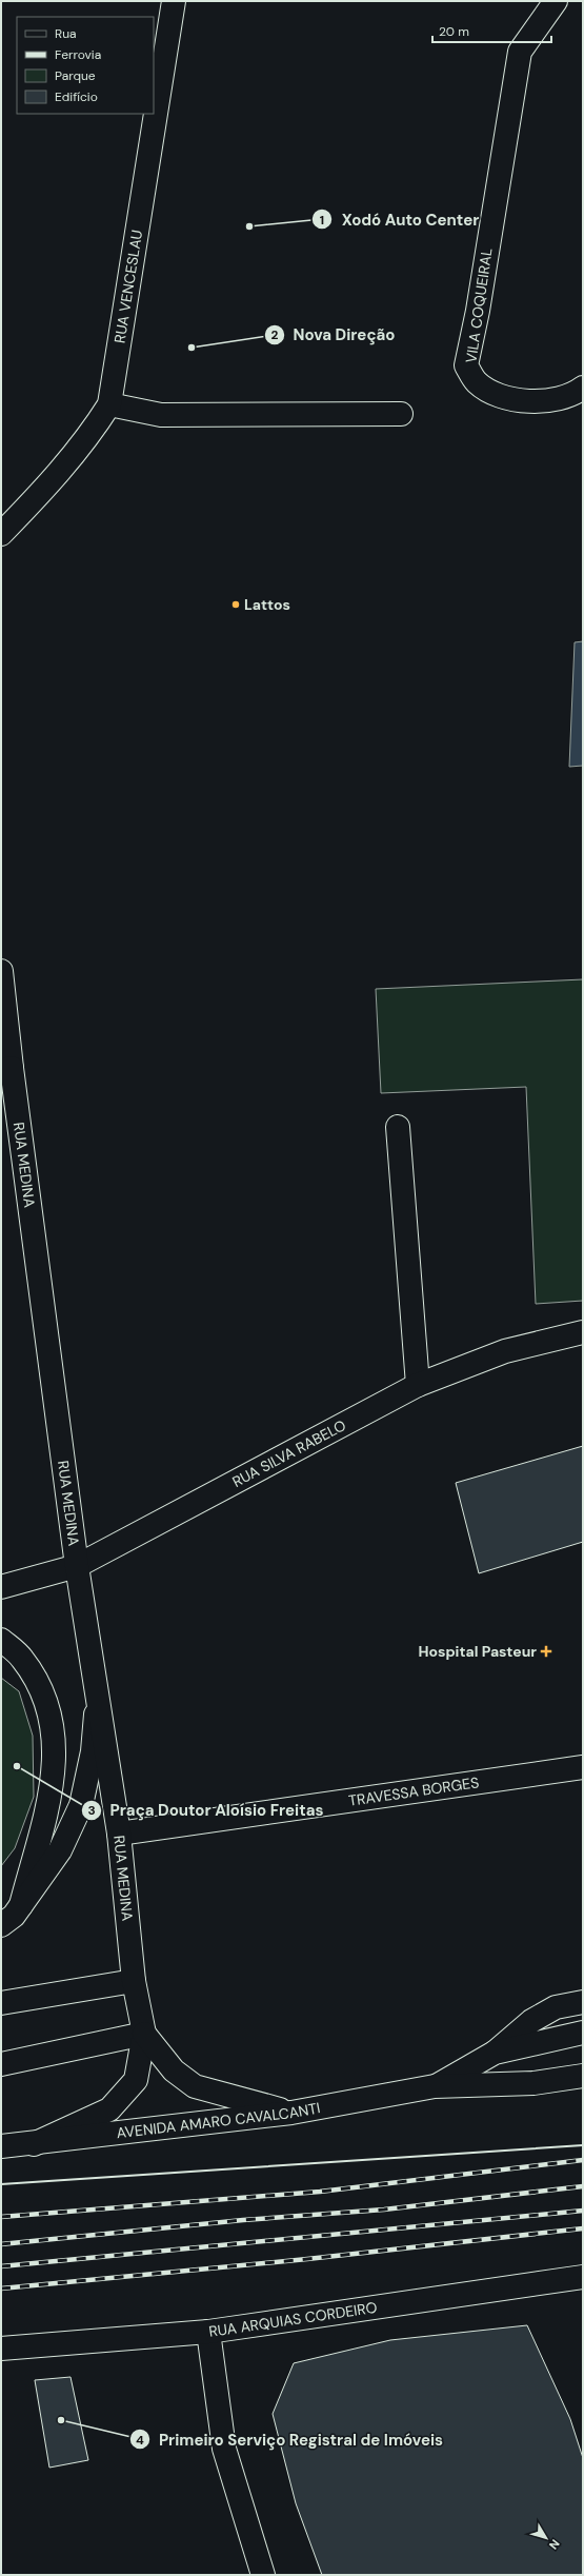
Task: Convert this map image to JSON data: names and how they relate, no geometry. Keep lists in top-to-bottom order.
{
  "streets": {
    "street": [
      "RUA VENCESLAU",
      "VILA COQUEIRAL",
      "RUA MEDINA",
      "RUA SILVA RABELO",
      "TRAVESSA BORGES",
      "AVENIDA AMARO CAVALCANTI",
      "RUA ARQUIAS CORDEIRO"
    ]
  },
  "crossings": [
    ["RUA MEDINA", "RUA SILVA RABELO"],
    ["RUA MEDINA", "TRAVESSA BORGES"],
    ["RUA MEDINA", "AVENIDA AMARO CAVALCANTI"]
  ],
  "places": {
    "other": [
      "Xodó Auto Center",
      "Nova Direção",
      "Lattos",
      "Praça Doutor Aloísio Freitas",
      "Primeiro Serviço Registral de Imóveis"
    ],
    "health": ["Hospital Pasteur"]
  },
  "legend": [
    "Rua",
    "Ferrovia",
    "Parque",
    "Edifício"
  ],
  "scale_bar": "20 m",
  "north": "bottom right"
}
